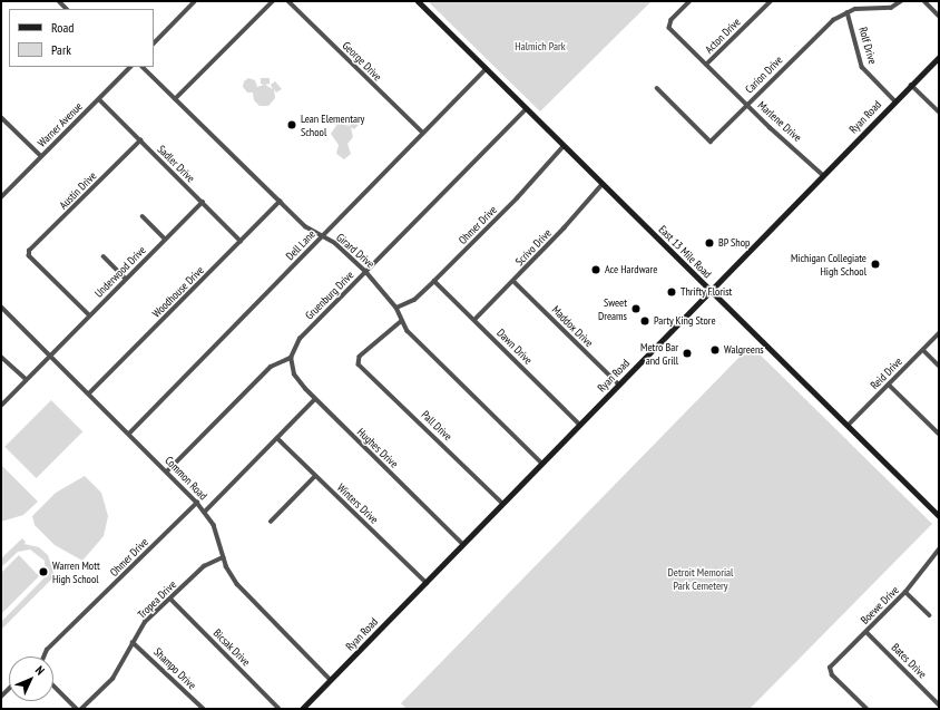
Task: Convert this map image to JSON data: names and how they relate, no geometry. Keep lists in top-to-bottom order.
{
  "streets": {
    "main road": ["Ryan Road", "East 13 Mile Road"],
    "street": [
      "Acton Drive",
      "Rolf Drive",
      "George Drive",
      "Carion Drive",
      "Marlene Drive",
      "Warner Avenue",
      "Sadler Drive",
      "Austin Drive",
      "Ohmer Drive",
      "Dell Lane",
      "Scrivo Drive",
      "Girard Drive",
      "Underwood Drive",
      "Woodhouse Drive",
      "Gruenburg Drive",
      "Maddox Drive",
      "Dawn Drive",
      "Reid Drive",
      "Pall Drive",
      "Hughes Drive",
      "Common Road",
      "Winters Drive",
      "Tropea Drive",
      "Boewe Drive",
      "Bicsak Drive",
      "Bates Drive",
      "Shampo Drive"
    ]
  },
  "crossings": [
    ["Acton Drive", "Marlene Drive"],
    ["Rolf Drive", "Carion Drive"],
    ["Rolf Drive", "Ryan Road"],
    ["George Drive", "Dell Lane"],
    ["Carion Drive", "Marlene Drive"],
    ["Ryan Road", "Marlene Drive"],
    ["Ryan Road", "Girard Drive"],
    ["Ryan Road", "East 13 Mile Road"],
    ["Ryan Road", "Maddox Drive"],
    ["Ryan Road", "Dawn Drive"],
    ["Ryan Road", "Pall Drive"],
    ["Ryan Road", "Hughes Drive"],
    ["Ryan Road", "Common Road"],
    ["Ryan Road", "Winters Drive"],
    ["Warner Avenue", "Sadler Drive"],
    ["Sadler Drive", "Austin Drive"],
    ["Sadler Drive", "Underwood Drive"],
    ["Sadler Drive", "Woodhouse Drive"],
    ["Austin Drive", "Underwood Drive"],
    ["Ohmer Drive", "Girard Drive"],
    ["Ohmer Drive", "East 13 Mile Road"],
    ["Ohmer Drive", "Dawn Drive"],
    ["Ohmer Drive", "Common Road"],
    ["Dell Lane", "Girard Drive"],
    ["Dell Lane", "East 13 Mile Road"],
    ["Dell Lane", "Common Road"],
    ["Scrivo Drive", "East 13 Mile Road"],
    ["Scrivo Drive", "Maddox Drive"],
    ["Scrivo Drive", "Dawn Drive"],
    ["Girard Drive", "Woodhouse Drive"],
    ["Girard Drive", "Gruenburg Drive"],
    ["Girard Drive", "Pall Drive"],
    ["East 13 Mile Road", "Gruenburg Drive"],
    ["East 13 Mile Road", "Reid Drive"],
    ["Underwood Drive", "Common Road"],
    ["Woodhouse Drive", "Common Road"],
    ["Gruenburg Drive", "Hughes Drive"],
    ["Common Road", "Tropea Drive"],
    ["Tropea Drive", "Bicsak Drive"],
    ["Tropea Drive", "Shampo Drive"],
    ["Boewe Drive", "Bates Drive"]
  ],
  "parks": ["Halmich Park", "Detroit Memorial Park Cemetery"],
  "places": [
    "Lean Elementary School",
    "BP Shop",
    "Michigan Collegiate High School",
    "Ace Hardware",
    "Thrifty Florist",
    "Sweet Dreams",
    "Party King Store",
    "Walgreens",
    "Metro Bar and Grill",
    "Warren Mott High School"
  ],
  "legend": ["Road", "Park"],
  "north": "top right"
}
